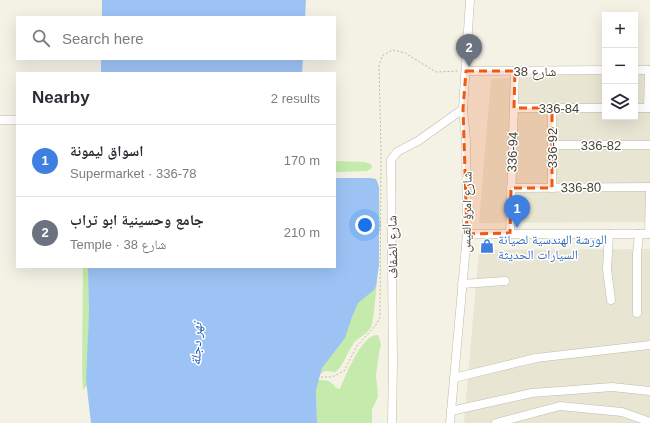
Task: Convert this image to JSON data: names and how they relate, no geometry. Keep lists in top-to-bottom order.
{
  "streets": {
    "street": [
      "شارع 38",
      "336-84",
      "336-82",
      "336-92",
      "336-94",
      "336-80",
      "شارع امرؤ القيس",
      "شارع الضفاف"
    ]
  },
  "crossings": [
    ["شارع 38", "336-94"],
    ["شارع 38", "شارع امرؤ القيس"],
    ["336-84", "336-92"],
    ["336-84", "336-94"],
    ["336-82", "336-92"],
    ["336-92", "336-80"],
    ["336-94", "336-80"],
    ["شارع امرؤ القيس", "شارع الضفاف"]
  ],
  "water": ["نهر دجلة"],
  "places": {
    "shop": ["الورشة الهندسية لصيانة السيارات الحديثة"]
  },
  "page": {
    "map_buttons": ["+", "−"],
    "search": "Search here",
    "pins": ["2", "1"],
    "heading": ["Nearby", "2 results"],
    "list": [
      {
        "mark": "1",
        "name": "اسواق ليمونة",
        "note": "Supermarket · 336-78",
        "value": "170 m"
      },
      {
        "mark": "2",
        "name": "جامع وحسينية ابو تراب",
        "note": "Temple · شارع 38",
        "value": "210 m"
      }
    ]
  }
}
